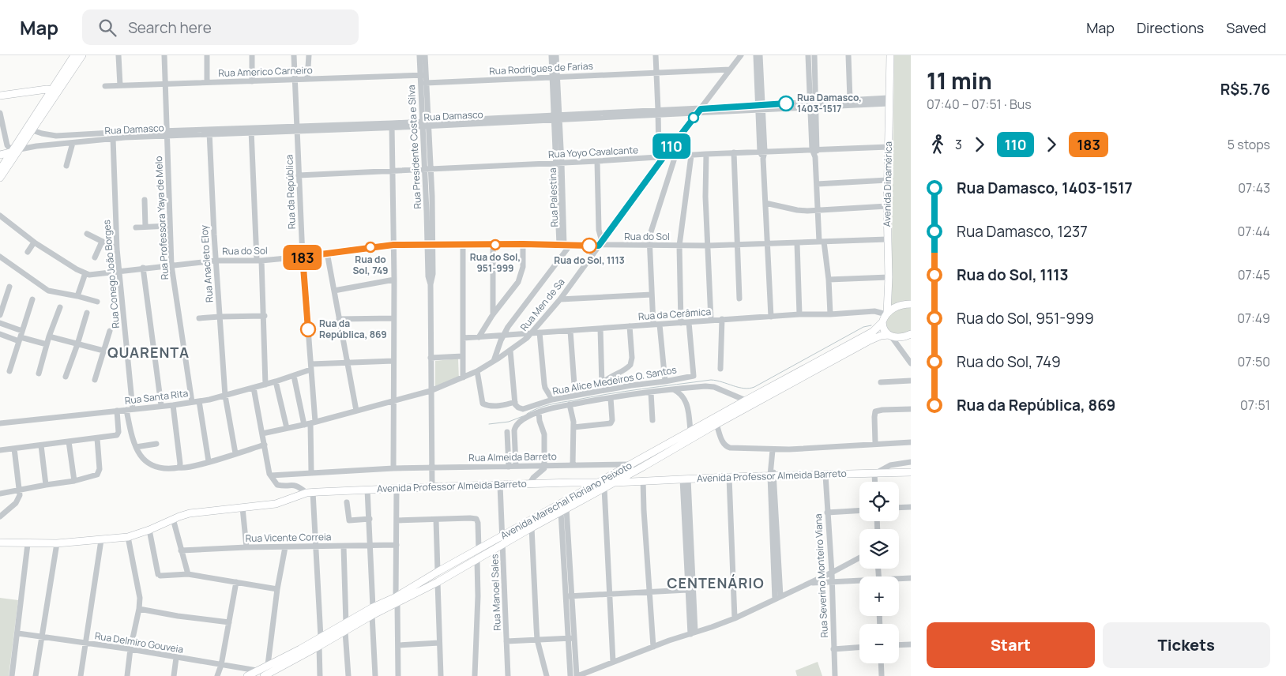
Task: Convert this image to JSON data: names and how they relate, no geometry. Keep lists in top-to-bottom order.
{
  "streets": {
    "main road": ["Avenida Dinamérica", "Avenida Professor Almeida Barreto", "Avenida Marechal Floriano Peixoto"],
    "street": [
      "Rua Rodrigues de Farias",
      "Rua Americo Carneiro",
      "Rua Damasco",
      "Rua Presidente Costa e Silva",
      "Rua Yoyo Cavalcante",
      "Rua da República",
      "Rua Palestina",
      "Rua Professora Yaya de Melo",
      "Rua do Sol",
      "Rua Anacleto Eloy",
      "Rua Conego João Borges",
      "Rua Men de Sa",
      "Rua da Cerâmica",
      "Rua Alice Medeiros O. Santos",
      "Rua Santa Rita",
      "Rua Almeida Barreto",
      "Rua Vicente Correia",
      "Rua Severino Monteiro Viana",
      "Rua Manoel Sales",
      "Rua Delmiro Gouveia"
    ]
  },
  "crossings": [
    ["Rua Rodrigues de Farias", "Rua Presidente Costa e Silva"],
    ["Rua Rodrigues de Farias", "Rua Palestina"],
    ["Rua Rodrigues de Farias", "Rua Men de Sa"],
    ["Rua Americo Carneiro", "Rua Presidente Costa e Silva"],
    ["Rua Americo Carneiro", "Rua da República"],
    ["Rua Americo Carneiro", "Rua Professora Yaya de Melo"],
    ["Rua Damasco", "Rua Presidente Costa e Silva"],
    ["Rua Damasco", "Avenida Dinamérica"],
    ["Rua Damasco", "Rua da República"],
    ["Rua Damasco", "Rua Palestina"],
    ["Rua Damasco", "Rua Professora Yaya de Melo"],
    ["Rua Damasco", "Rua Anacleto Eloy"],
    ["Rua Damasco", "Rua Conego João Borges"],
    ["Rua Damasco", "Rua Men de Sa"],
    ["Rua Presidente Costa e Silva", "Rua Yoyo Cavalcante"],
    ["Rua Presidente Costa e Silva", "Rua do Sol"],
    ["Rua Presidente Costa e Silva", "Rua Men de Sa"],
    ["Rua Presidente Costa e Silva", "Rua Almeida Barreto"],
    ["Rua Presidente Costa e Silva", "Avenida Professor Almeida Barreto"],
    ["Rua Yoyo Cavalcante", "Avenida Dinamérica"],
    ["Rua Yoyo Cavalcante", "Rua da República"],
    ["Rua Yoyo Cavalcante", "Rua Palestina"],
    ["Rua Yoyo Cavalcante", "Rua Men de Sa"],
    ["Avenida Dinamérica", "Rua do Sol"],
    ["Avenida Dinamérica", "Rua da Cerâmica"],
    ["Rua da República", "Rua do Sol"],
    ["Rua da República", "Rua Men de Sa"],
    ["Rua da República", "Rua Santa Rita"],
    ["Rua da República", "Rua Almeida Barreto"],
    ["Rua Palestina", "Rua do Sol"],
    ["Rua Professora Yaya de Melo", "Rua do Sol"],
    ["Rua Professora Yaya de Melo", "Rua Santa Rita"],
    ["Rua do Sol", "Rua Anacleto Eloy"],
    ["Rua do Sol", "Rua Conego João Borges"],
    ["Rua do Sol", "Rua Men de Sa"],
    ["Rua Anacleto Eloy", "Rua Santa Rita"],
    ["Rua Conego João Borges", "Rua Santa Rita"],
    ["Rua Men de Sa", "Rua da Cerâmica"],
    ["Rua Men de Sa", "Rua Alice Medeiros O. Santos"],
    ["Rua da Cerâmica", "Rua Alice Medeiros O. Santos"],
    ["Rua Alice Medeiros O. Santos", "Rua Almeida Barreto"],
    ["Rua Alice Medeiros O. Santos", "Avenida Marechal Floriano Peixoto"],
    ["Rua Almeida Barreto", "Avenida Marechal Floriano Peixoto"],
    ["Avenida Professor Almeida Barreto", "Avenida Marechal Floriano Peixoto"],
    ["Avenida Professor Almeida Barreto", "Rua Severino Monteiro Viana"],
    ["Avenida Professor Almeida Barreto", "Rua Manoel Sales"],
    ["Avenida Marechal Floriano Peixoto", "Rua Manoel Sales"],
    ["Avenida Marechal Floriano Peixoto", "Rua Delmiro Gouveia"]
  ],
  "districts": ["QUARENTA", "CENTENÁRIO"],
  "places": [
    "Rua Damasco, 1403-1517",
    "Rua do Sol, 951-999",
    "Rua do Sol, 1113",
    "Rua do Sol, 749",
    "Rua da República, 869"
  ],
  "lines": ["bus line 110", "bus line 183"],
  "page": {
    "header": "Map",
    "search": "Search here",
    "nav": ["Map", "Directions", "Saved"],
    "on_map": ["110", "183"],
    "heading": ["11 min", "07:40 – 07:51 · Bus", "R$5.76"],
    "legs": [
      "3",
      "110",
      "183",
      "5 stops"
    ],
    "list": [
      {
        "name": "Rua Damasco, 1403-1517",
        "value": "07:43"
      },
      {
        "name": "Rua Damasco, 1237",
        "value": "07:44"
      },
      {
        "name": "Rua do Sol, 1113",
        "value": "07:45"
      },
      {
        "name": "Rua do Sol, 951-999",
        "value": "07:49"
      },
      {
        "name": "Rua do Sol, 749",
        "value": "07:50"
      },
      {
        "name": "Rua da República, 869",
        "value": "07:51"
      }
    ],
    "map_buttons": ["+", "−"],
    "buttons": ["Start", "Tickets"]
  }
}
